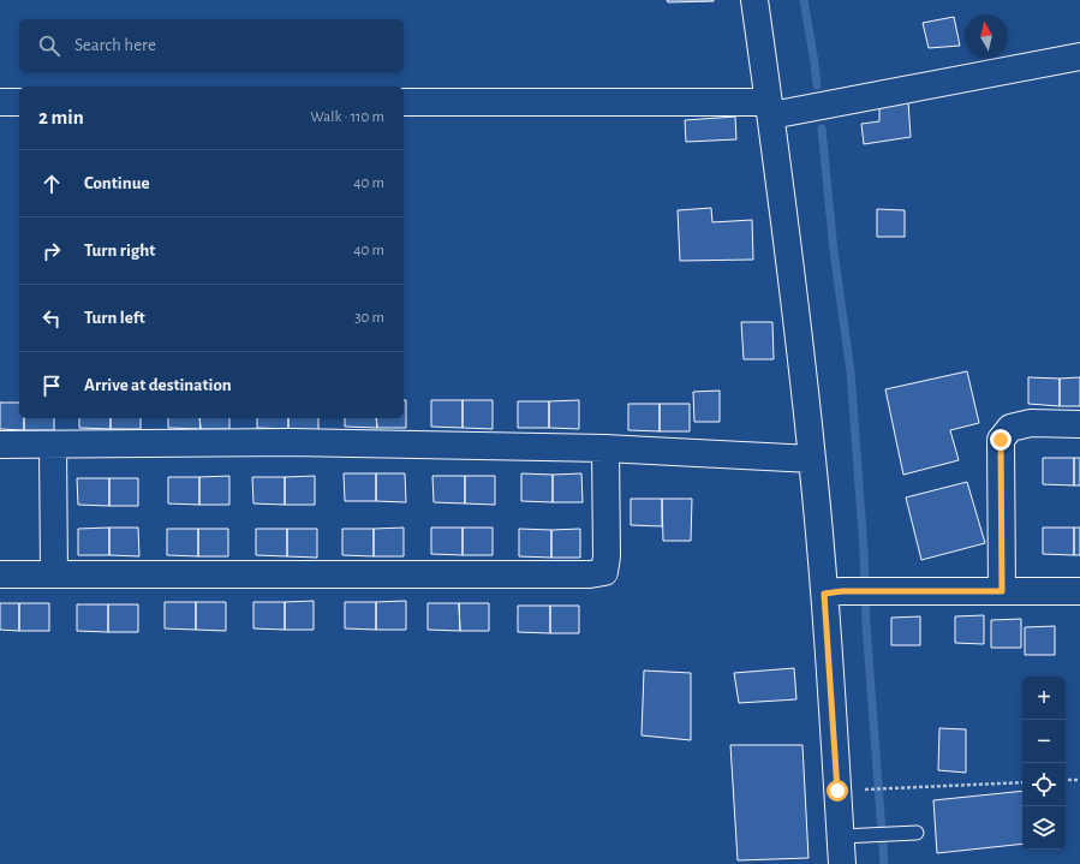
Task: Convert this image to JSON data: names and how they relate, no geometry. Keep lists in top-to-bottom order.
{
  "north": "top",
  "page": {
    "search": "Search here",
    "heading": ["2 min", "Walk · 110 m"],
    "list": [
      ["Continue", "40 m"],
      ["Turn right", "40 m"],
      ["Turn left", "30 m"],
      "Arrive at destination"
    ],
    "map_buttons": ["+", "−"]
  }
}
